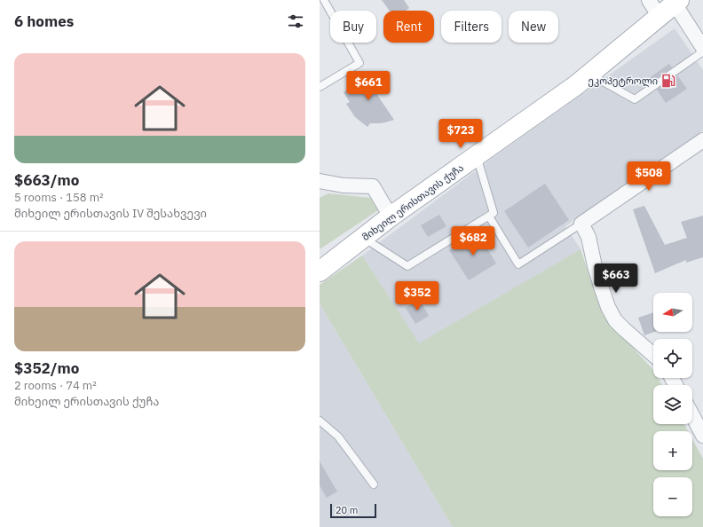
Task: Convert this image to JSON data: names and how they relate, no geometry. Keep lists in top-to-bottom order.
{
  "streets": {
    "main road": ["მიხეილ ერისთავის ქუჩა"]
  },
  "places": {
    "fuel station": ["ეკოპეტროლი"]
  },
  "scale_bar": "20 m",
  "north": "left",
  "page": {
    "heading": "6 homes",
    "chip": [
      "Buy",
      "Rent",
      "Filters",
      "New"
    ],
    "list": [
      {
        "name": "$663/mo",
        "note": "5 rooms · 158 m² · მიხეილ ერისთავის IV შესახვევი"
      },
      {
        "name": "$352/mo",
        "note": "2 rooms · 74 m² · მიხეილ ერისთავის ქუჩა"
      }
    ],
    "price": [
      "$661",
      "$723",
      "$508",
      "$682",
      "$663",
      "$352"
    ],
    "map_buttons": ["+", "−"],
    "scale": "20 m"
  }
}
